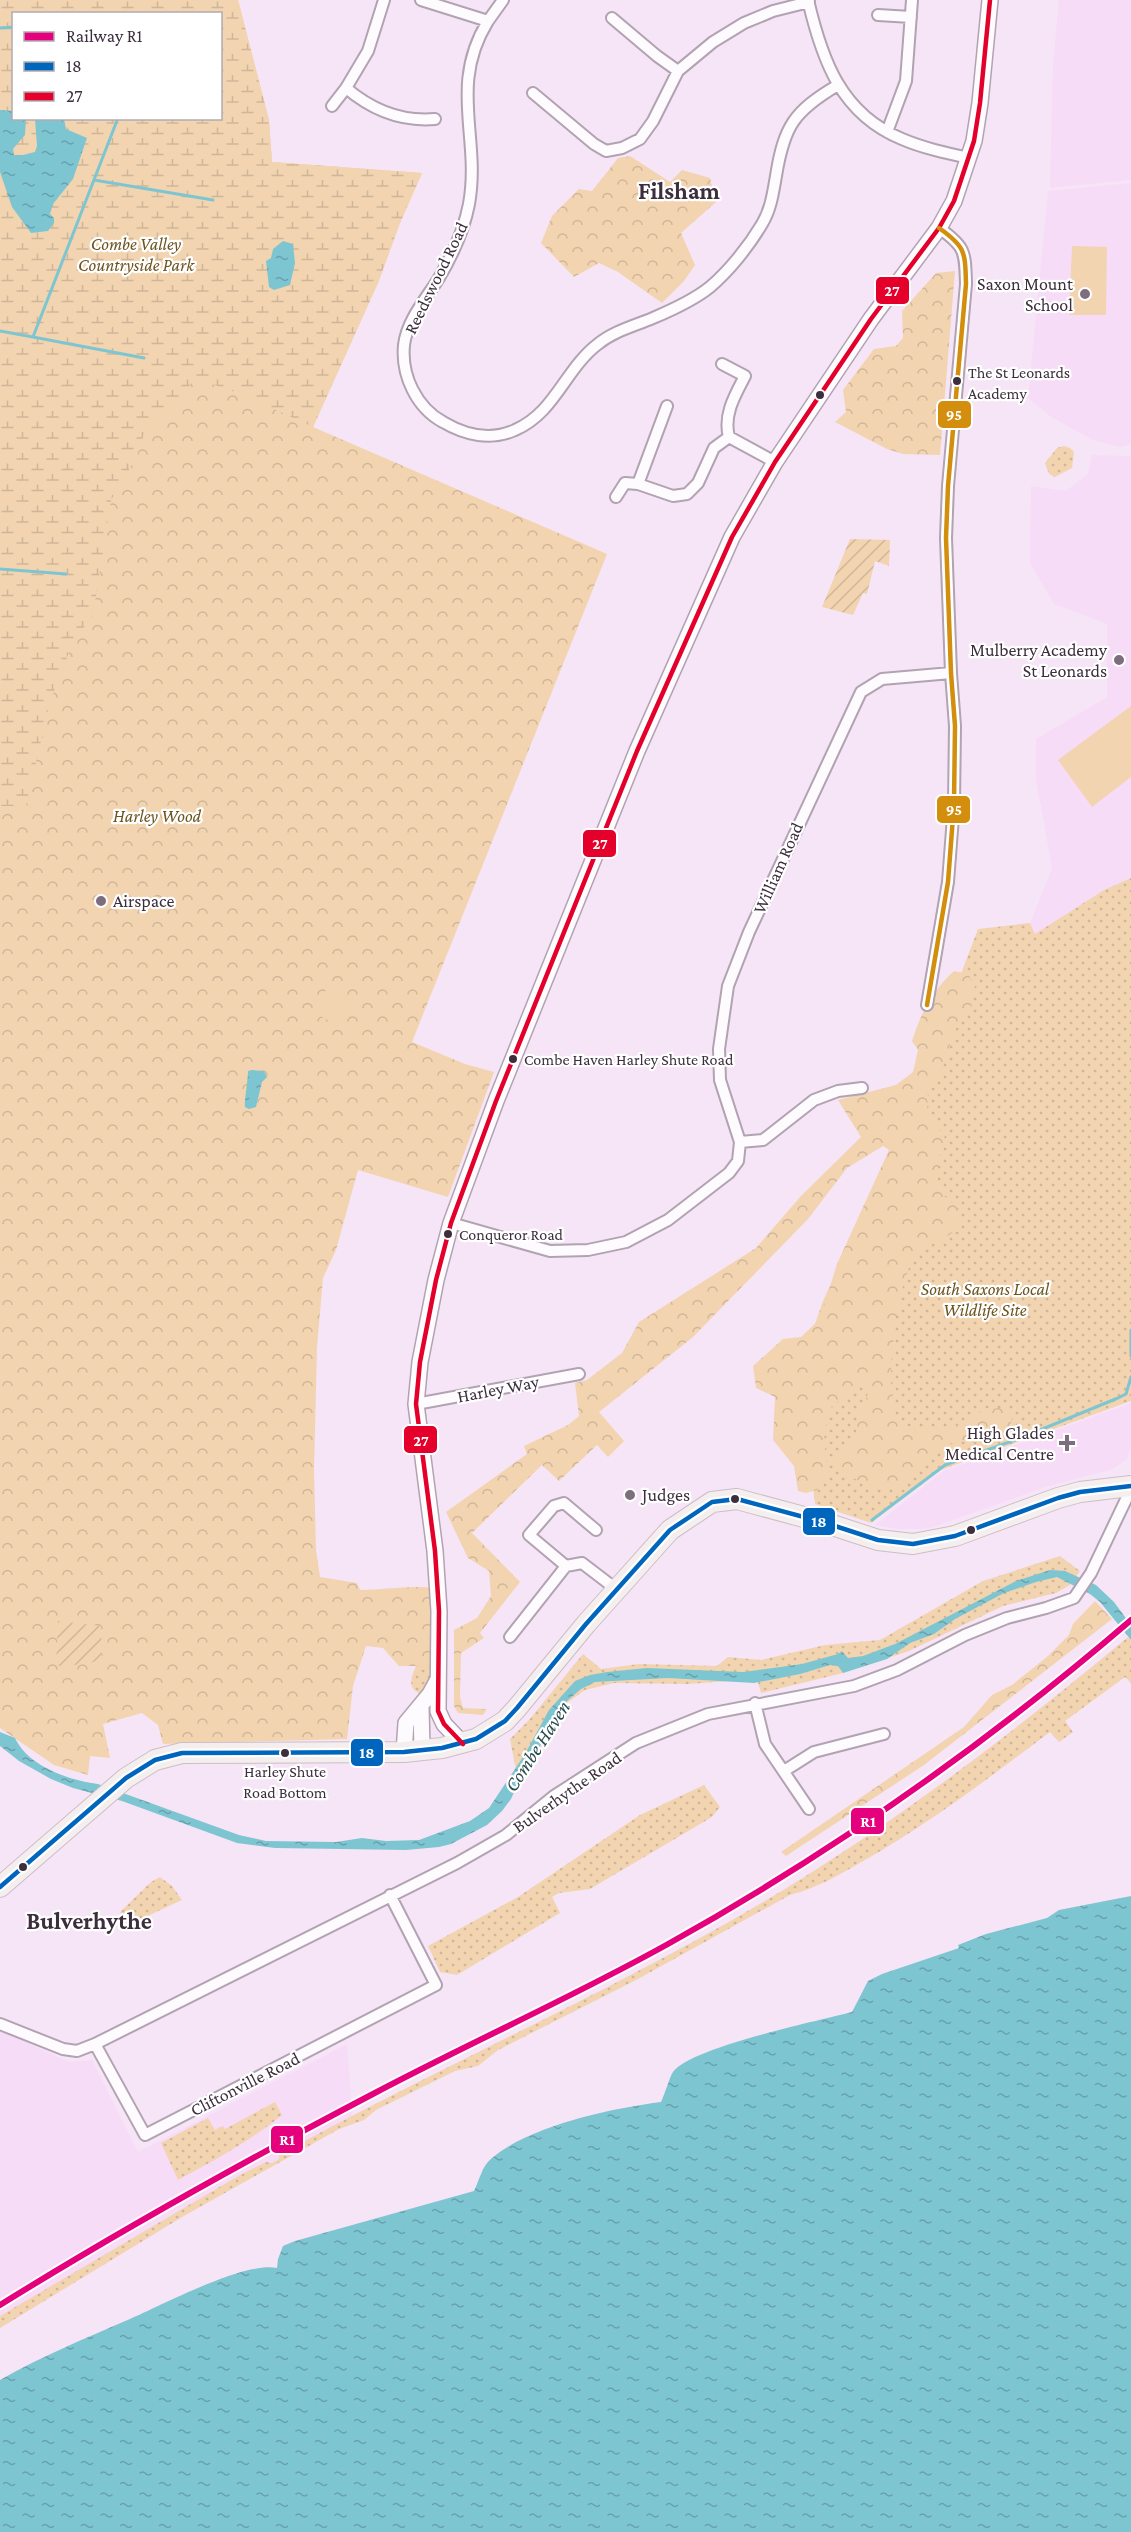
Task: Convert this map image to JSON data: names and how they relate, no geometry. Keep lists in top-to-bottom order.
{
  "streets": {
    "street": [
      "Reedswood Road",
      "William Road",
      "Harley Way",
      "Bulverhythe Road",
      "Cliftonville Road"
    ]
  },
  "crossings": [
    ["Bulverhythe Road", "Cliftonville Road"]
  ],
  "districts": ["Filsham", "Bulverhythe"],
  "water": ["Combe Haven"],
  "parks": ["Combe Valley Countryside Park", "Harley Wood", "South Saxons Local Wildlife Site"],
  "places": {
    "other": [
      "Saxon Mount School",
      "The St Leonards Academy",
      "Mulberry Academy St Leonards",
      "Airspace",
      "Combe Haven Harley Shute Road",
      "Conqueror Road",
      "Judges",
      "Harley Shute Road Bottom"
    ],
    "health": ["High Glades Medical Centre"]
  },
  "lines": [
    "transit line 27",
    "transit line 95",
    "transit line 18",
    "rail line R1"
  ],
  "legend": ["Railway R1", "18", "27"]
}
